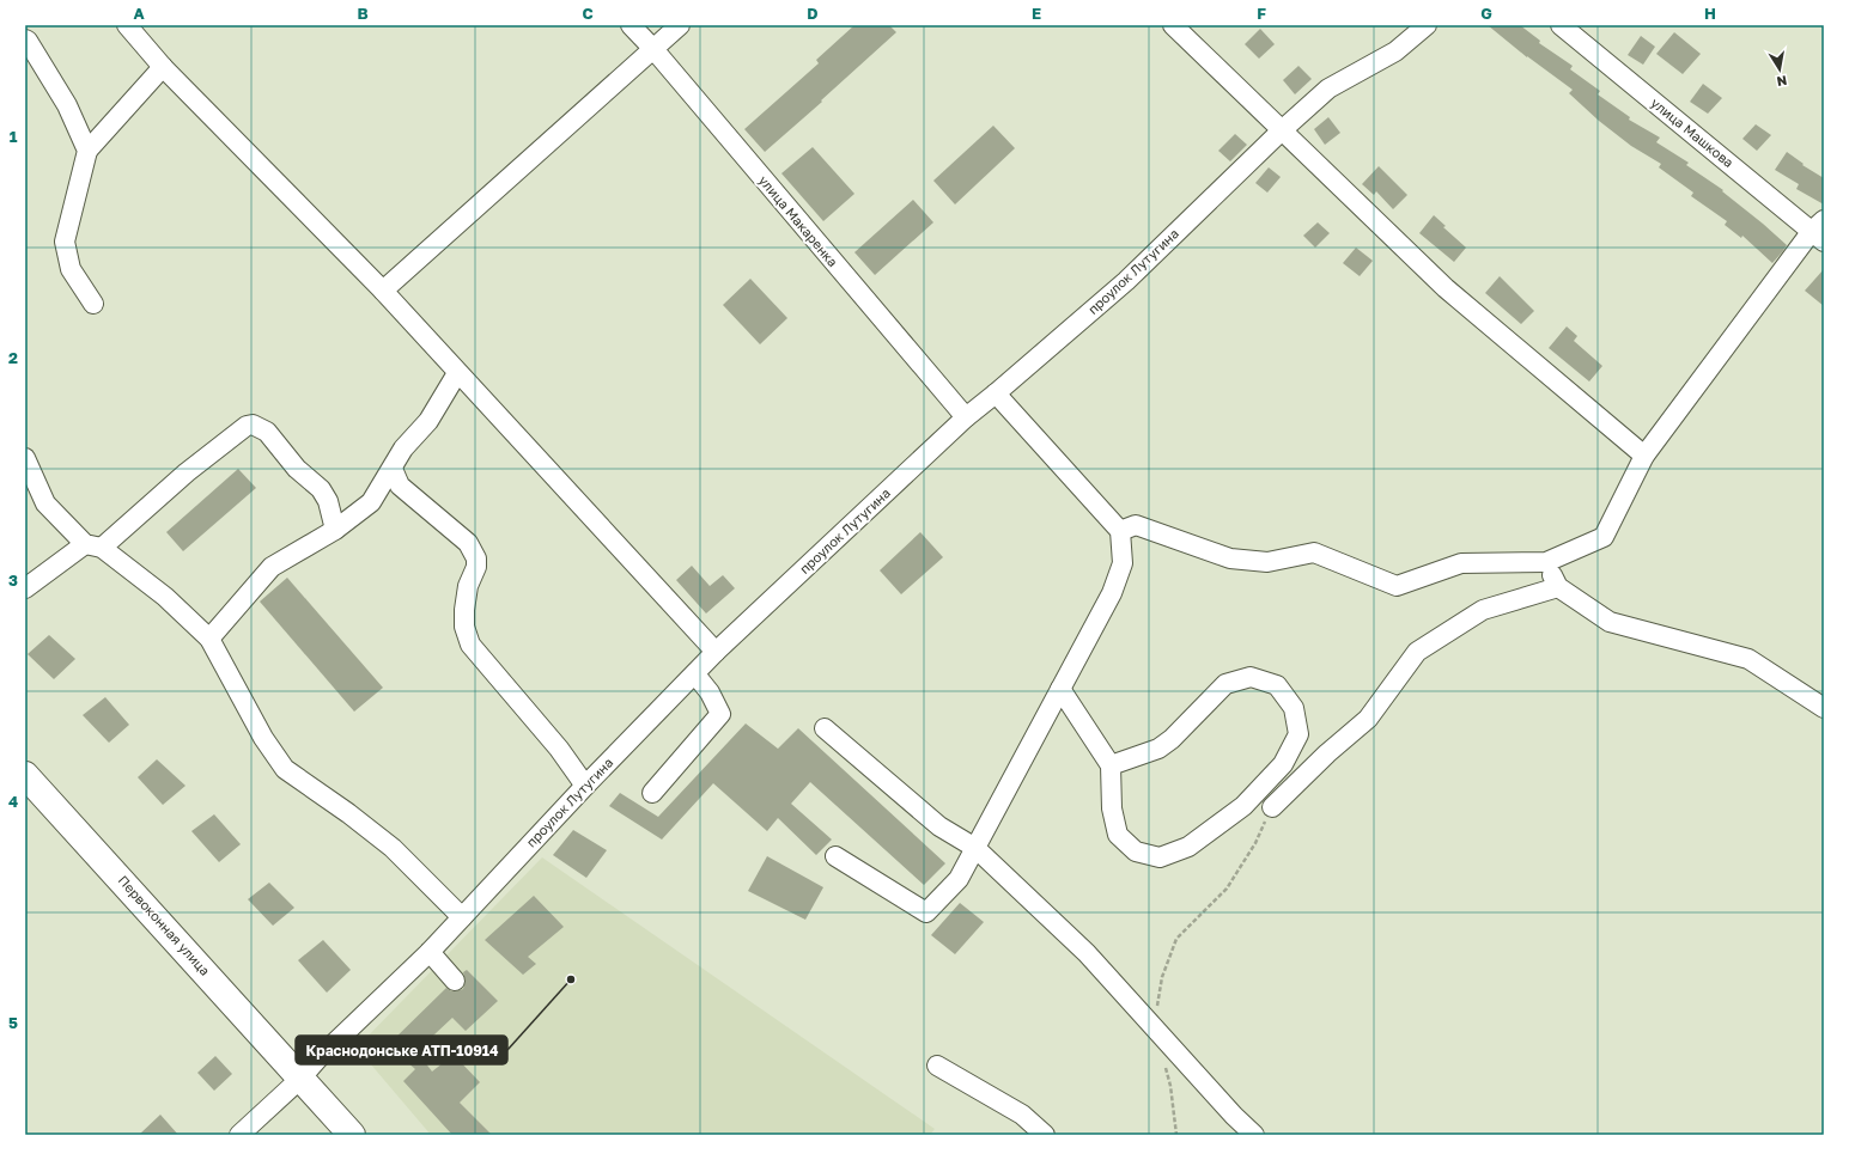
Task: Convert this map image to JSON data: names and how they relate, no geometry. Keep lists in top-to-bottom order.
{
  "streets": {
    "highway": ["Первоконная улица"],
    "street": ["улица Машкова", "улица Макаренка", "проулок Лутугина"]
  },
  "crossings": [
    ["улица Макаренка", "проулок Лутугина"],
    ["проулок Лутугина", "Первоконная улица"]
  ],
  "places": ["Краснодонське АТП-10914"],
  "north": "bottom",
  "grid": {
    "columns": [
      "A",
      "B",
      "C",
      "D",
      "E",
      "F",
      "G",
      "H"
    ],
    "rows": [
      "1",
      "2",
      "3",
      "4",
      "5"
    ]
  }
}
